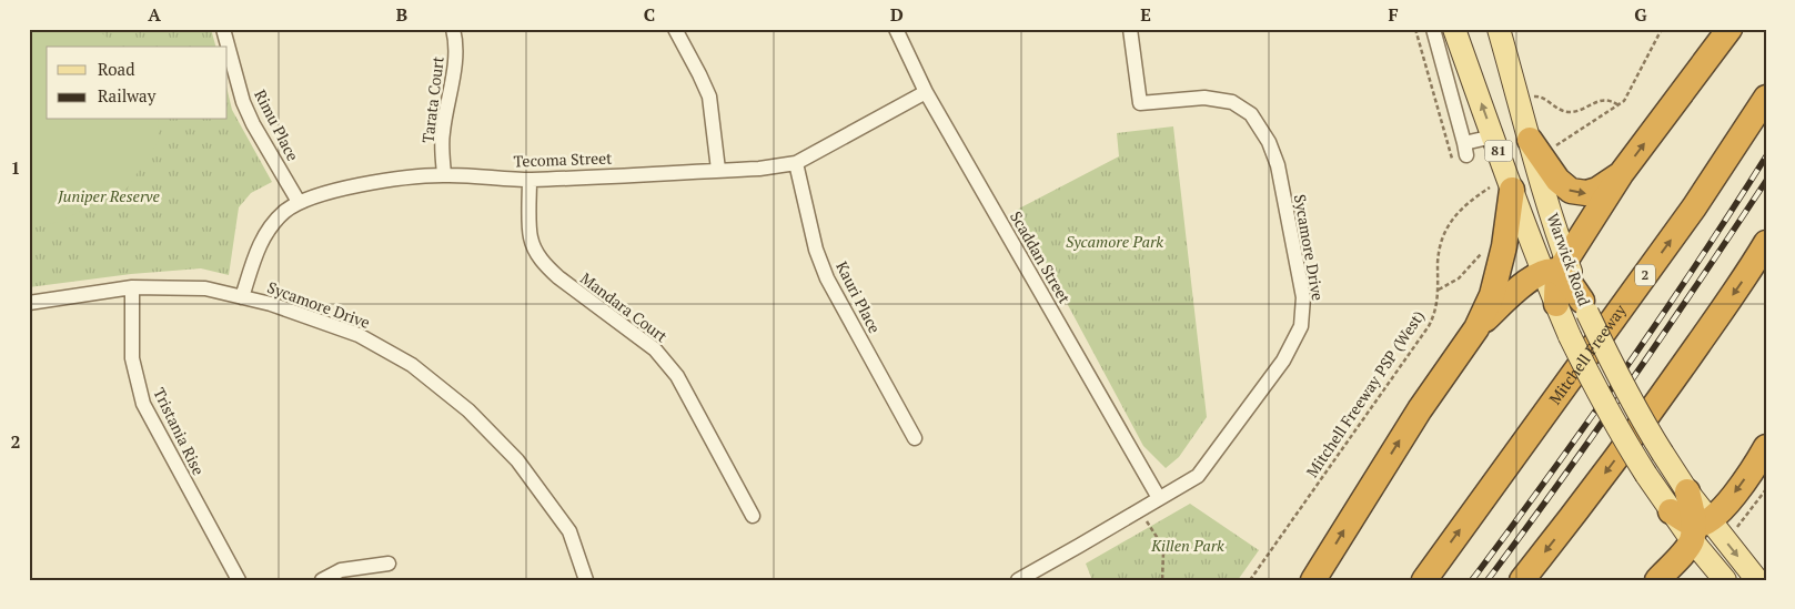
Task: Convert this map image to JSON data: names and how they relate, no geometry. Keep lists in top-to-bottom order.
{
  "streets": {
    "highway": ["2", "Mitchell Freeway"],
    "main road": ["81", "Warwick Road"],
    "street": [
      "Tarata Court",
      "Rimu Place",
      "Tecoma Street",
      "Sycamore Drive",
      "Scaddan Street",
      "Kauri Place",
      "Mandara Court",
      "Tristania Rise"
    ],
    "path": ["Mitchell Freeway PSP (West)"]
  },
  "crossings": [
    ["Tarata Court", "Tecoma Street"],
    ["Rimu Place", "Tecoma Street"],
    ["Tecoma Street", "Sycamore Drive"],
    ["Tecoma Street", "Scaddan Street"],
    ["Tecoma Street", "Kauri Place"],
    ["Tecoma Street", "Mandara Court"],
    ["Sycamore Drive", "Scaddan Street"],
    ["Sycamore Drive", "Tristania Rise"],
    ["Warwick Road", "Mitchell Freeway PSP (West)"]
  ],
  "parks": ["Juniper Reserve", "Sycamore Park", "Killen Park"],
  "legend": ["Road", "Railway"],
  "grid": {
    "columns": [
      "A",
      "B",
      "C",
      "D",
      "E",
      "F",
      "G"
    ],
    "rows": ["1", "2"]
  }
}
